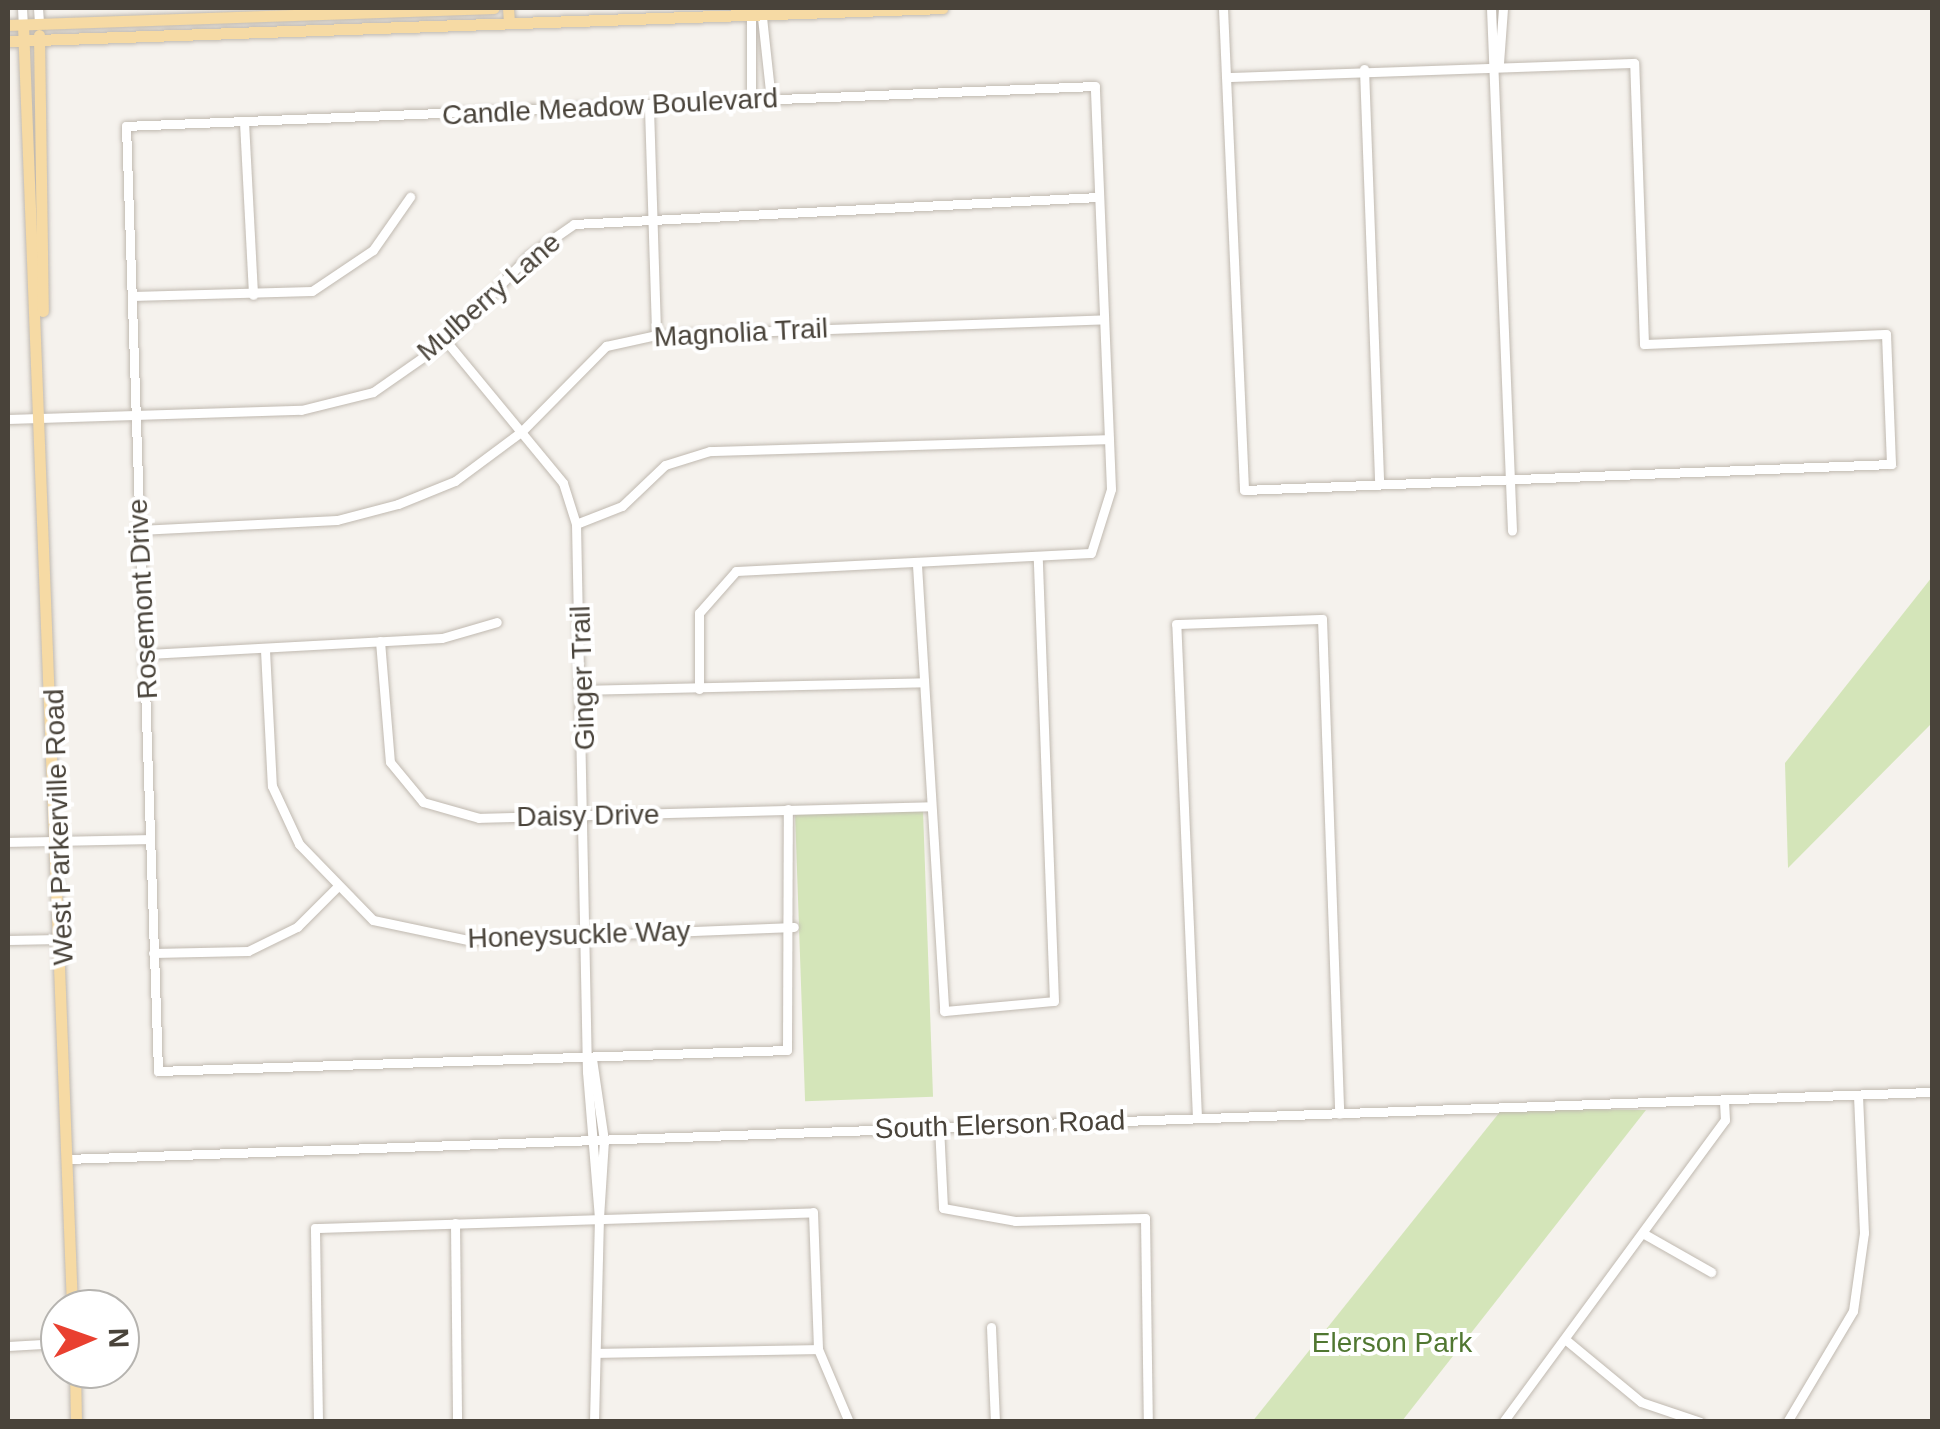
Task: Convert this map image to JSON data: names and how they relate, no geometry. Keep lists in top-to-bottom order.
{
  "streets": {
    "main road": ["West Parkerville Road"],
    "street": [
      "Candle Meadow Boulevard",
      "Mulberry Lane",
      "Magnolia Trail",
      "Rosemont Drive",
      "Ginger Trail",
      "Daisy Drive",
      "Honeysuckle Way",
      "South Elerson Road"
    ]
  },
  "crossings": [
    ["Candle Meadow Boulevard", "Mulberry Lane"],
    ["Candle Meadow Boulevard", "Rosemont Drive"],
    ["Mulberry Lane", "Rosemont Drive"],
    ["Mulberry Lane", "Ginger Trail"],
    ["Mulberry Lane", "West Parkerville Road"],
    ["Magnolia Trail", "Rosemont Drive"],
    ["Magnolia Trail", "Ginger Trail"],
    ["Rosemont Drive", "Ginger Trail"],
    ["Ginger Trail", "Daisy Drive"],
    ["Ginger Trail", "Honeysuckle Way"],
    ["Ginger Trail", "South Elerson Road"],
    ["West Parkerville Road", "South Elerson Road"]
  ],
  "parks": ["Elerson Park"],
  "north": "right"
}
